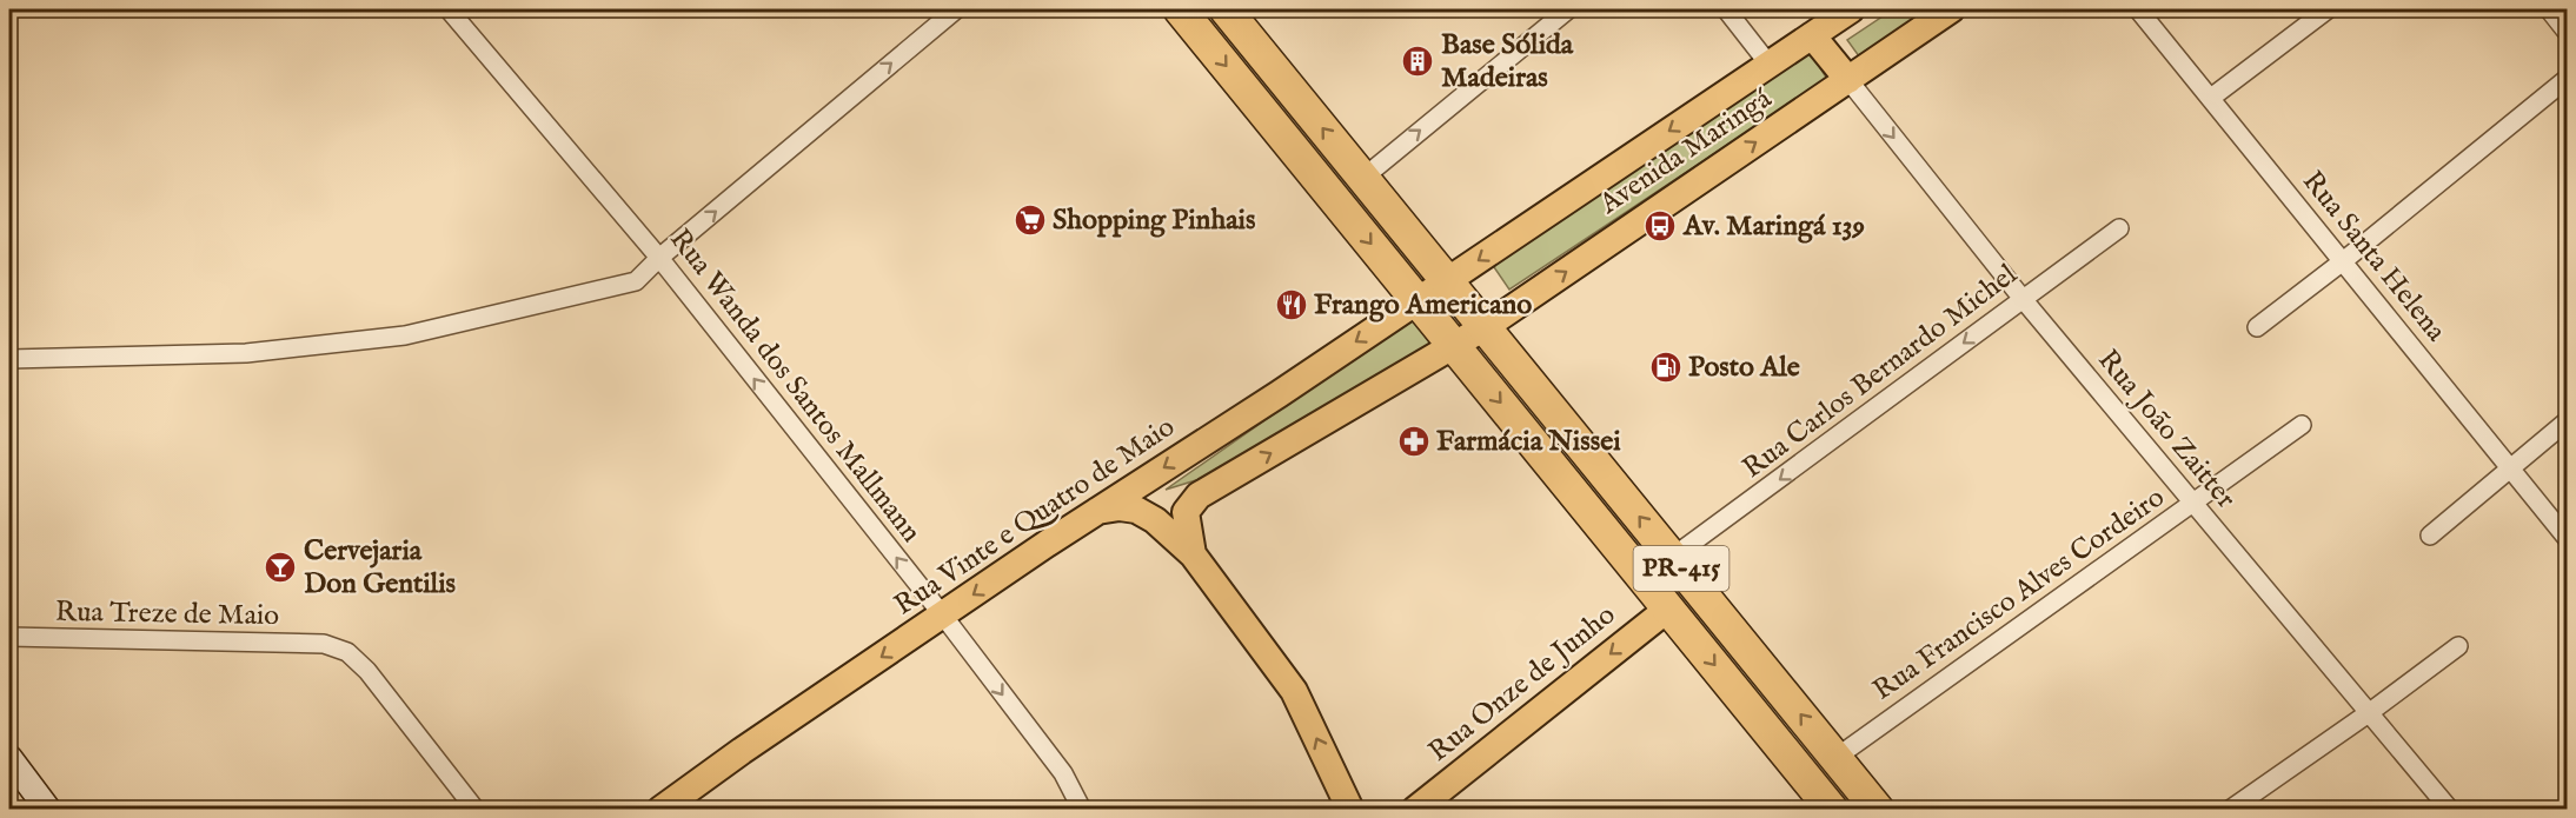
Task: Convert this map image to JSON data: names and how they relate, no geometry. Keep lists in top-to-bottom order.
{
  "streets": {
    "highway": ["PR-415"],
    "main road": ["Avenida Maringá", "Rua Vinte e Quatro de Maio", "Rua Onze de Junho"],
    "street": [
      "Rua Santa Helena",
      "Rua Carlos Bernardo Michel",
      "Rua Wanda dos Santos Mallmann",
      "Rua João Zaitter",
      "Rua Francisco Alves Cordeiro",
      "Rua Treze de Maio"
    ]
  },
  "crossings": [
    ["Avenida Maringá", "Rua João Zaitter"],
    ["Avenida Maringá", "Rua Vinte e Quatro de Maio"],
    ["Avenida Maringá", "PR-415"],
    ["Rua Carlos Bernardo Michel", "Rua João Zaitter"],
    ["Rua Carlos Bernardo Michel", "PR-415"],
    ["Rua Wanda dos Santos Mallmann", "Rua Vinte e Quatro de Maio"],
    ["Rua João Zaitter", "Rua Francisco Alves Cordeiro"],
    ["Rua Vinte e Quatro de Maio", "PR-415"],
    ["PR-415", "Rua Francisco Alves Cordeiro"],
    ["PR-415", "Rua Onze de Junho"]
  ],
  "one_way": ["Rua Carlos Bernardo Michel", "Rua Onze de Junho"],
  "places": {
    "building": ["Base Sólida Madeiras"],
    "supermarket": ["Shopping Pinhais"],
    "bus stop": ["Av. Maringá 139"],
    "restaurant": ["Frango Americano"],
    "fuel station": ["Posto Ale"],
    "pharmacy": ["Farmácia Nissei"],
    "bar": ["Cervejaria Don Gentilis"]
  }
}
